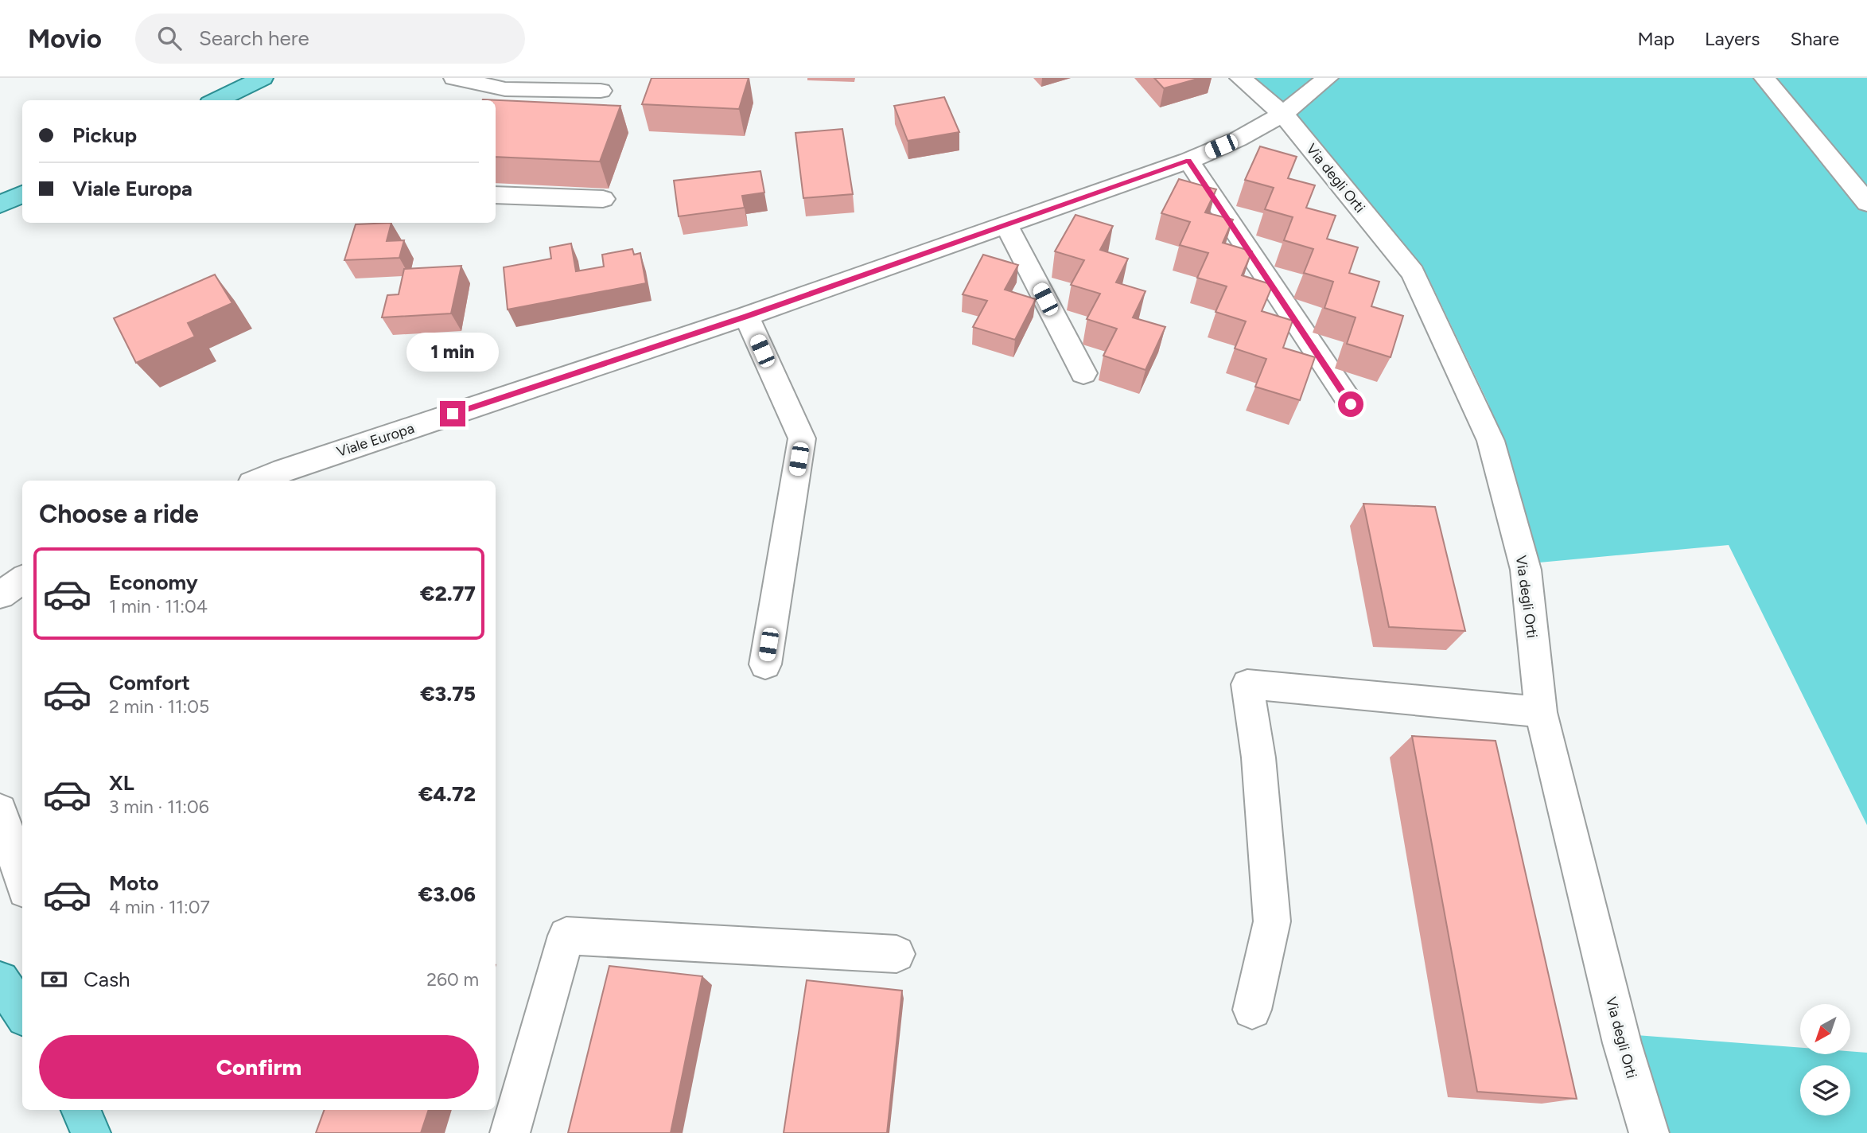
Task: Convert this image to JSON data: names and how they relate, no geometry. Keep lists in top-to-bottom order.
{
  "streets": {
    "street": ["Via degli Orti", "Viale Europa"]
  },
  "crossings": [
    ["Via degli Orti", "Viale Europa"]
  ],
  "north": "bottom left",
  "page": {
    "header": "Movio",
    "search": "Search here",
    "nav": ["Map", "Layers", "Share"],
    "banner": ["Pickup", "Viale Europa"],
    "bubble": "1 min",
    "heading": "Choose a ride",
    "list": [
      {
        "name": "Economy",
        "note": "1 min · 11:04",
        "value": "€2.77"
      },
      {
        "name": "Comfort",
        "note": "2 min · 11:05",
        "value": "€3.75"
      },
      {
        "name": "XL",
        "note": "3 min · 11:06",
        "value": "€4.72"
      },
      {
        "name": "Moto",
        "note": "4 min · 11:07",
        "value": "€3.06"
      }
    ],
    "pay": ["Cash", "260 m"],
    "buttons": "Confirm"
  }
}
